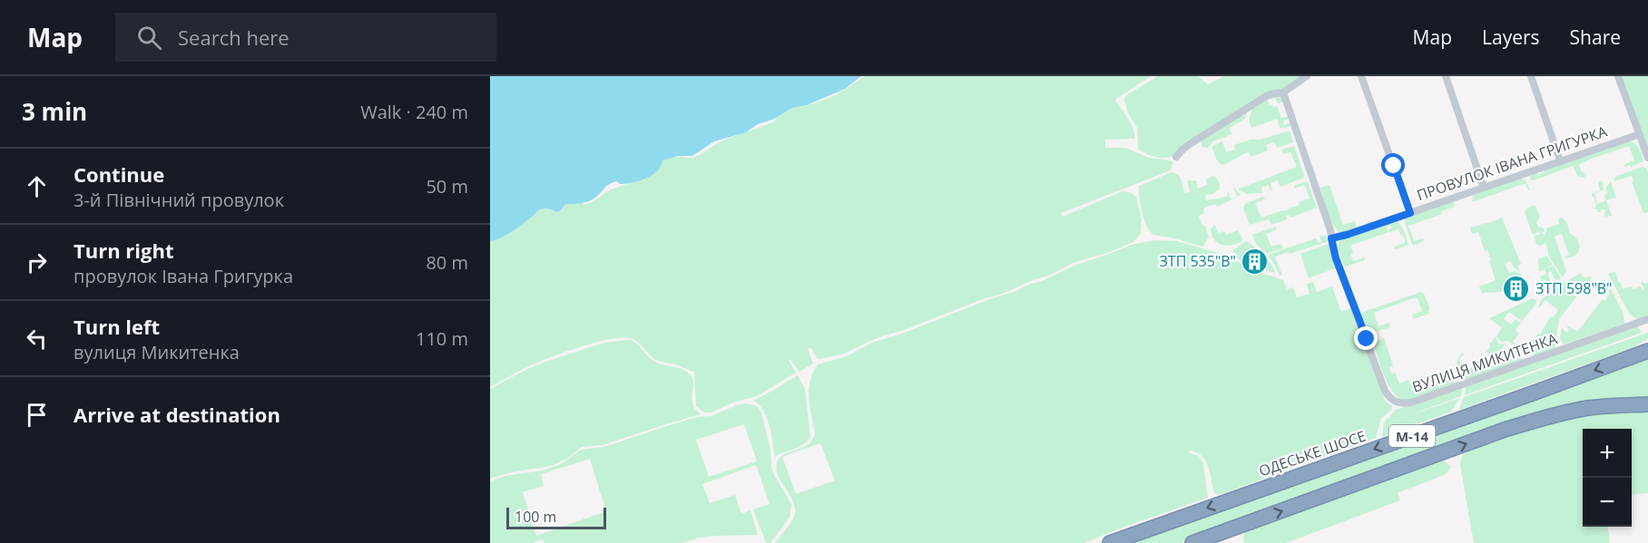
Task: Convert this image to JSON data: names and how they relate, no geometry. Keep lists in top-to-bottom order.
{
  "streets": {
    "highway": ["М-14", "ОДЕСЬКЕ ШОСЕ"],
    "street": ["ПРОВУЛОК ІВАНА ГРИГУРКА", "ВУЛИЦЯ МИКИТЕНКА"]
  },
  "crossings": [
    ["ПРОВУЛОК ІВАНА ГРИГУРКА", "ВУЛИЦЯ МИКИТЕНКА"]
  ],
  "places": {
    "building": ["ЗТП 535\"В\"", "ЗТП 598\"В\""]
  },
  "scale_bar": "100 m",
  "page": {
    "header": "Map",
    "search": "Search here",
    "nav": ["Map", "Layers", "Share"],
    "heading": ["3 min", "Walk · 240 m"],
    "list": [
      ["Continue", "3-й Північний провулок", "50 m"],
      ["Turn right", "провулок Івана Григурка", "80 m"],
      ["Turn left", "вулиця Микитенка", "110 m"],
      "Arrive at destination"
    ],
    "map_buttons": ["+", "−"],
    "scale": "100 m"
  }
}
